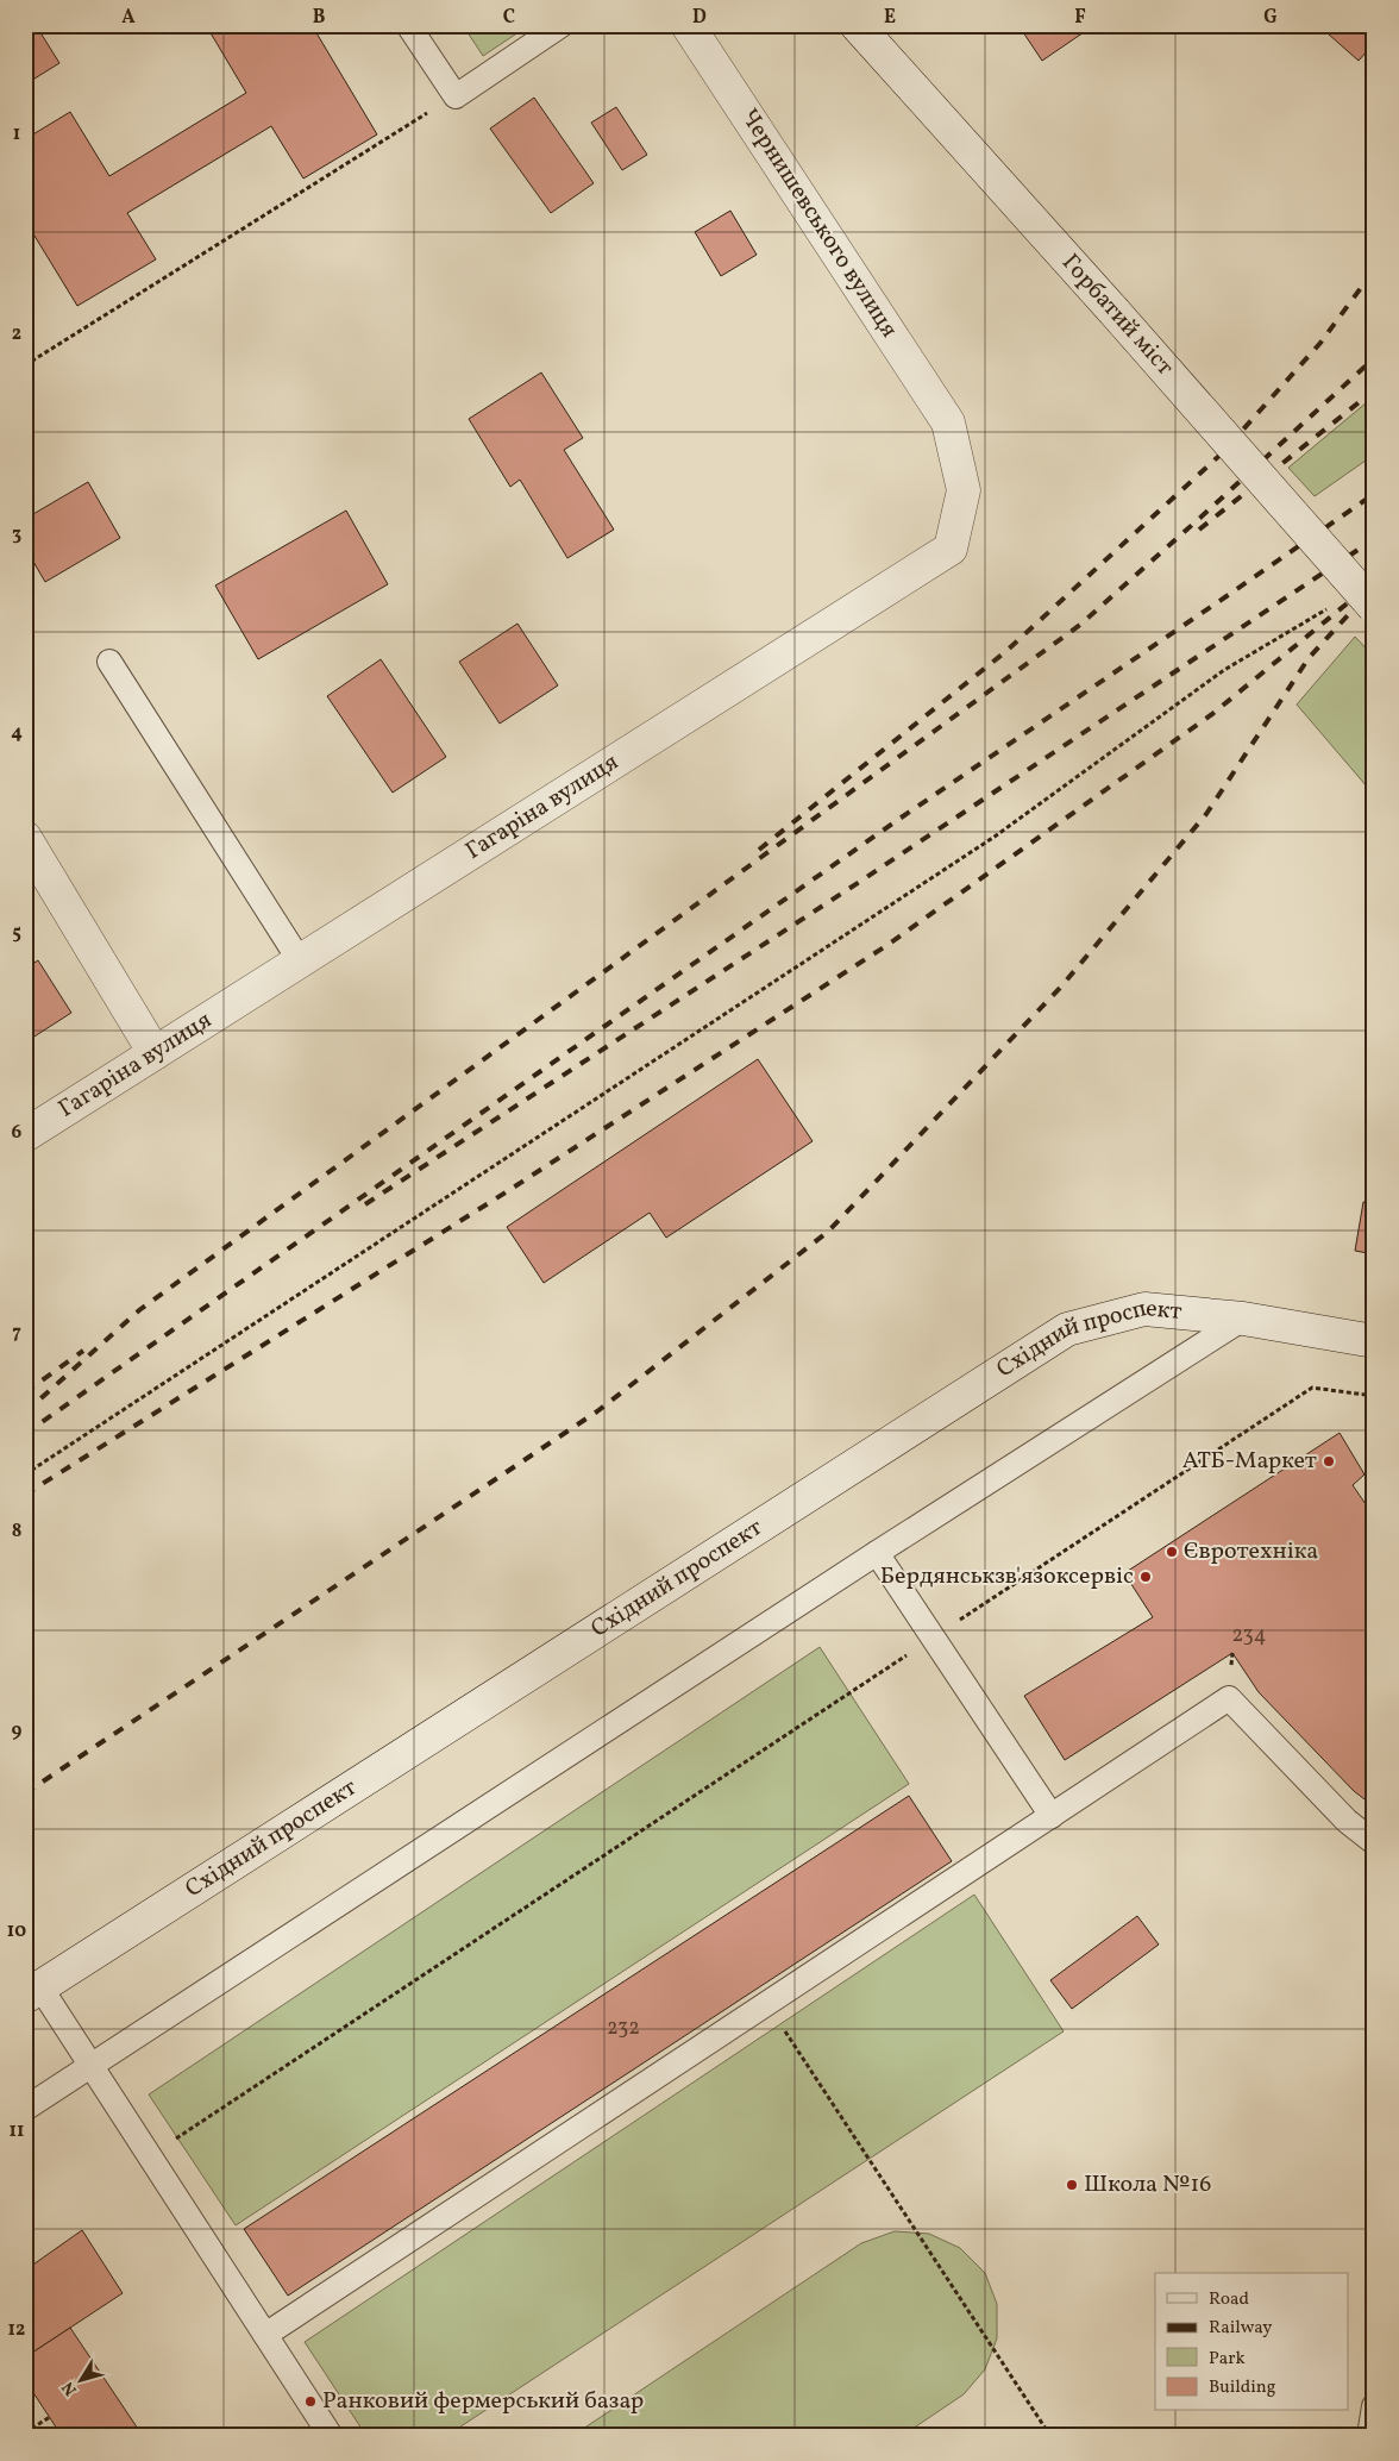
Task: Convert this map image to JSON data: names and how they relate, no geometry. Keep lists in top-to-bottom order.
{
  "streets": {
    "street": [
      "Чернишевського вулиця",
      "Горбатий міст",
      "Гагаріна вулиця",
      "Східний проспект"
    ]
  },
  "crossings": [
    ["Чернишевського вулиця", "Гагаріна вулиця"]
  ],
  "places": [
    "АТБ-Маркет",
    "Євротехніка",
    "Бердянськзв'язоксервіс",
    "Школа №16",
    "Ранковий фермерський базар"
  ],
  "house_numbers": ["234", "232"],
  "legend": [
    "Road",
    "Railway",
    "Park",
    "Building"
  ],
  "north": "bottom left",
  "grid": {
    "columns": [
      "A",
      "B",
      "C",
      "D",
      "E",
      "F",
      "G"
    ],
    "rows": [
      "1",
      "2",
      "3",
      "4",
      "5",
      "6",
      "7",
      "8",
      "9",
      "10",
      "11",
      "12"
    ]
  }
}
